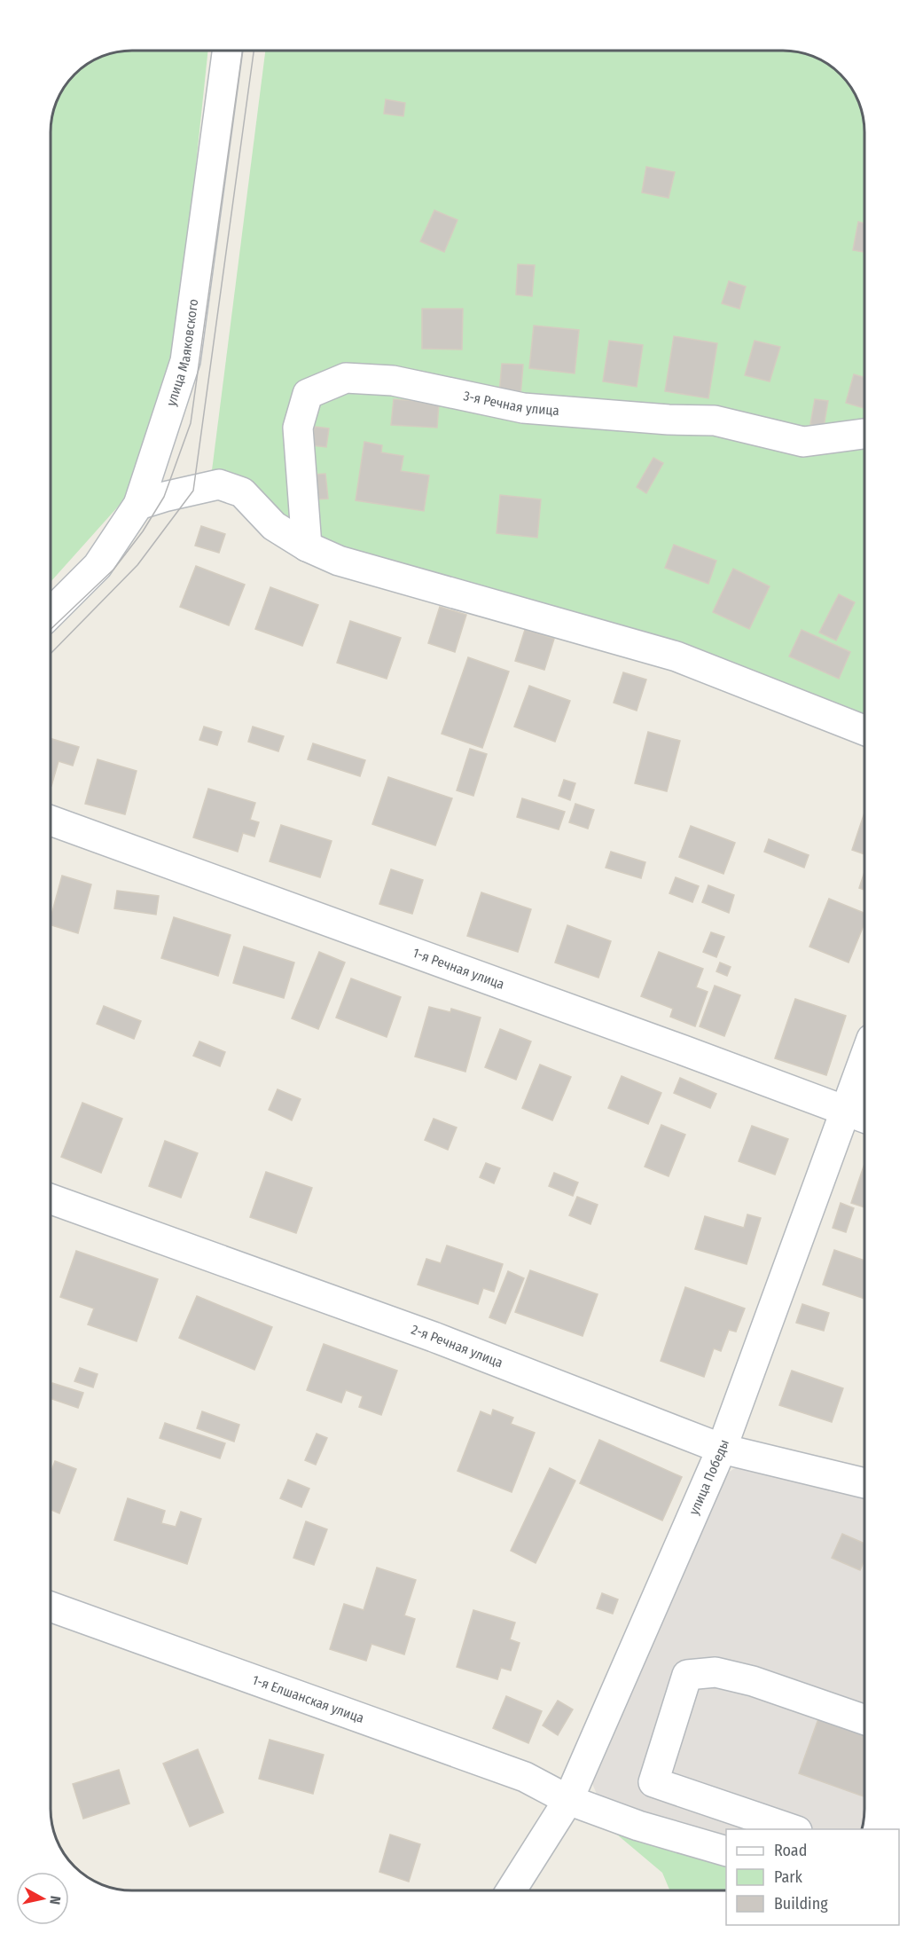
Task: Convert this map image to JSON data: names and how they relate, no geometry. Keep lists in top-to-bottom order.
{
  "streets": {
    "street": [
      "улица Маяковского",
      "3-я Речная улица",
      "1-я Речная улица",
      "2-я Речная улица",
      "улица Победы",
      "1-я Елшанская улица"
    ]
  },
  "crossings": [
    ["1-я Речная улица", "улица Победы"],
    ["2-я Речная улица", "улица Победы"],
    ["улица Победы", "1-я Елшанская улица"]
  ],
  "legend": ["Road", "Park", "Building"],
  "north": "right"
}
